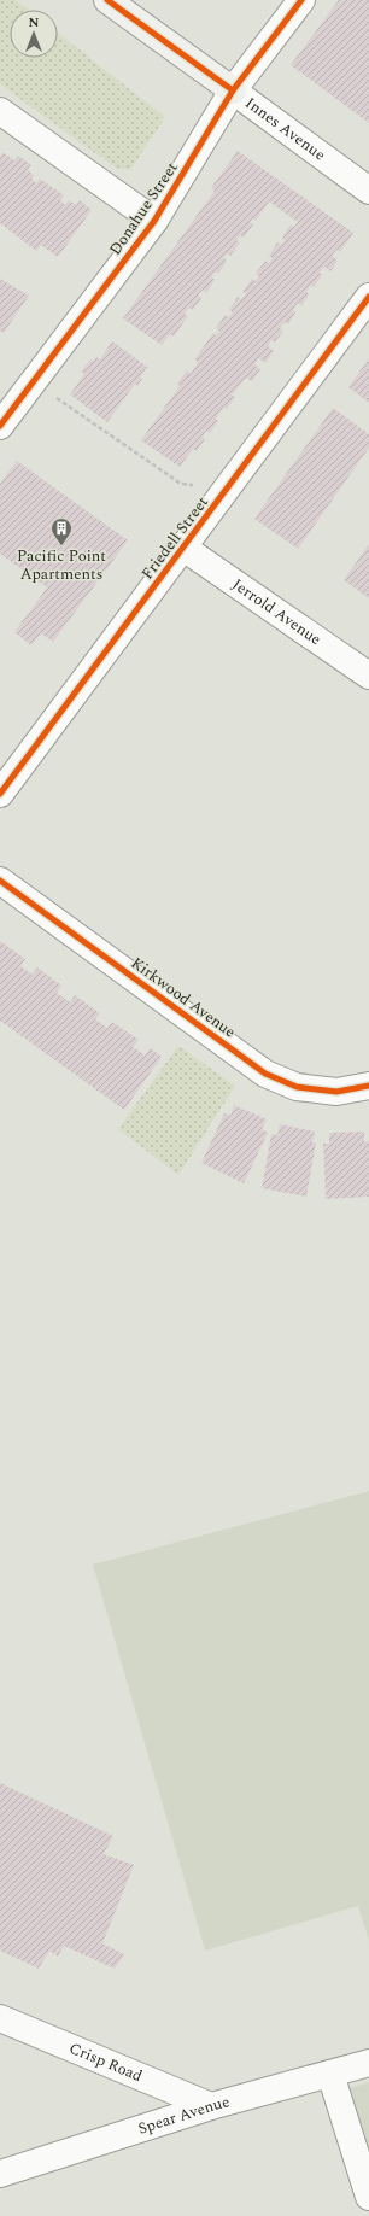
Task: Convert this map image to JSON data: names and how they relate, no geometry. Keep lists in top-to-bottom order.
{
  "streets": {
    "main road": ["Innes Avenue"],
    "street": [
      "Donahue Street",
      "Friedell Street",
      "Jerrold Avenue",
      "Kirkwood Avenue",
      "Crisp Road",
      "Spear Avenue"
    ]
  },
  "crossings": [
    ["Innes Avenue", "Donahue Street"],
    ["Friedell Street", "Jerrold Avenue"],
    ["Crisp Road", "Spear Avenue"]
  ],
  "places": {
    "building": ["Pacific Point Apartments"]
  },
  "north": "top"
}
